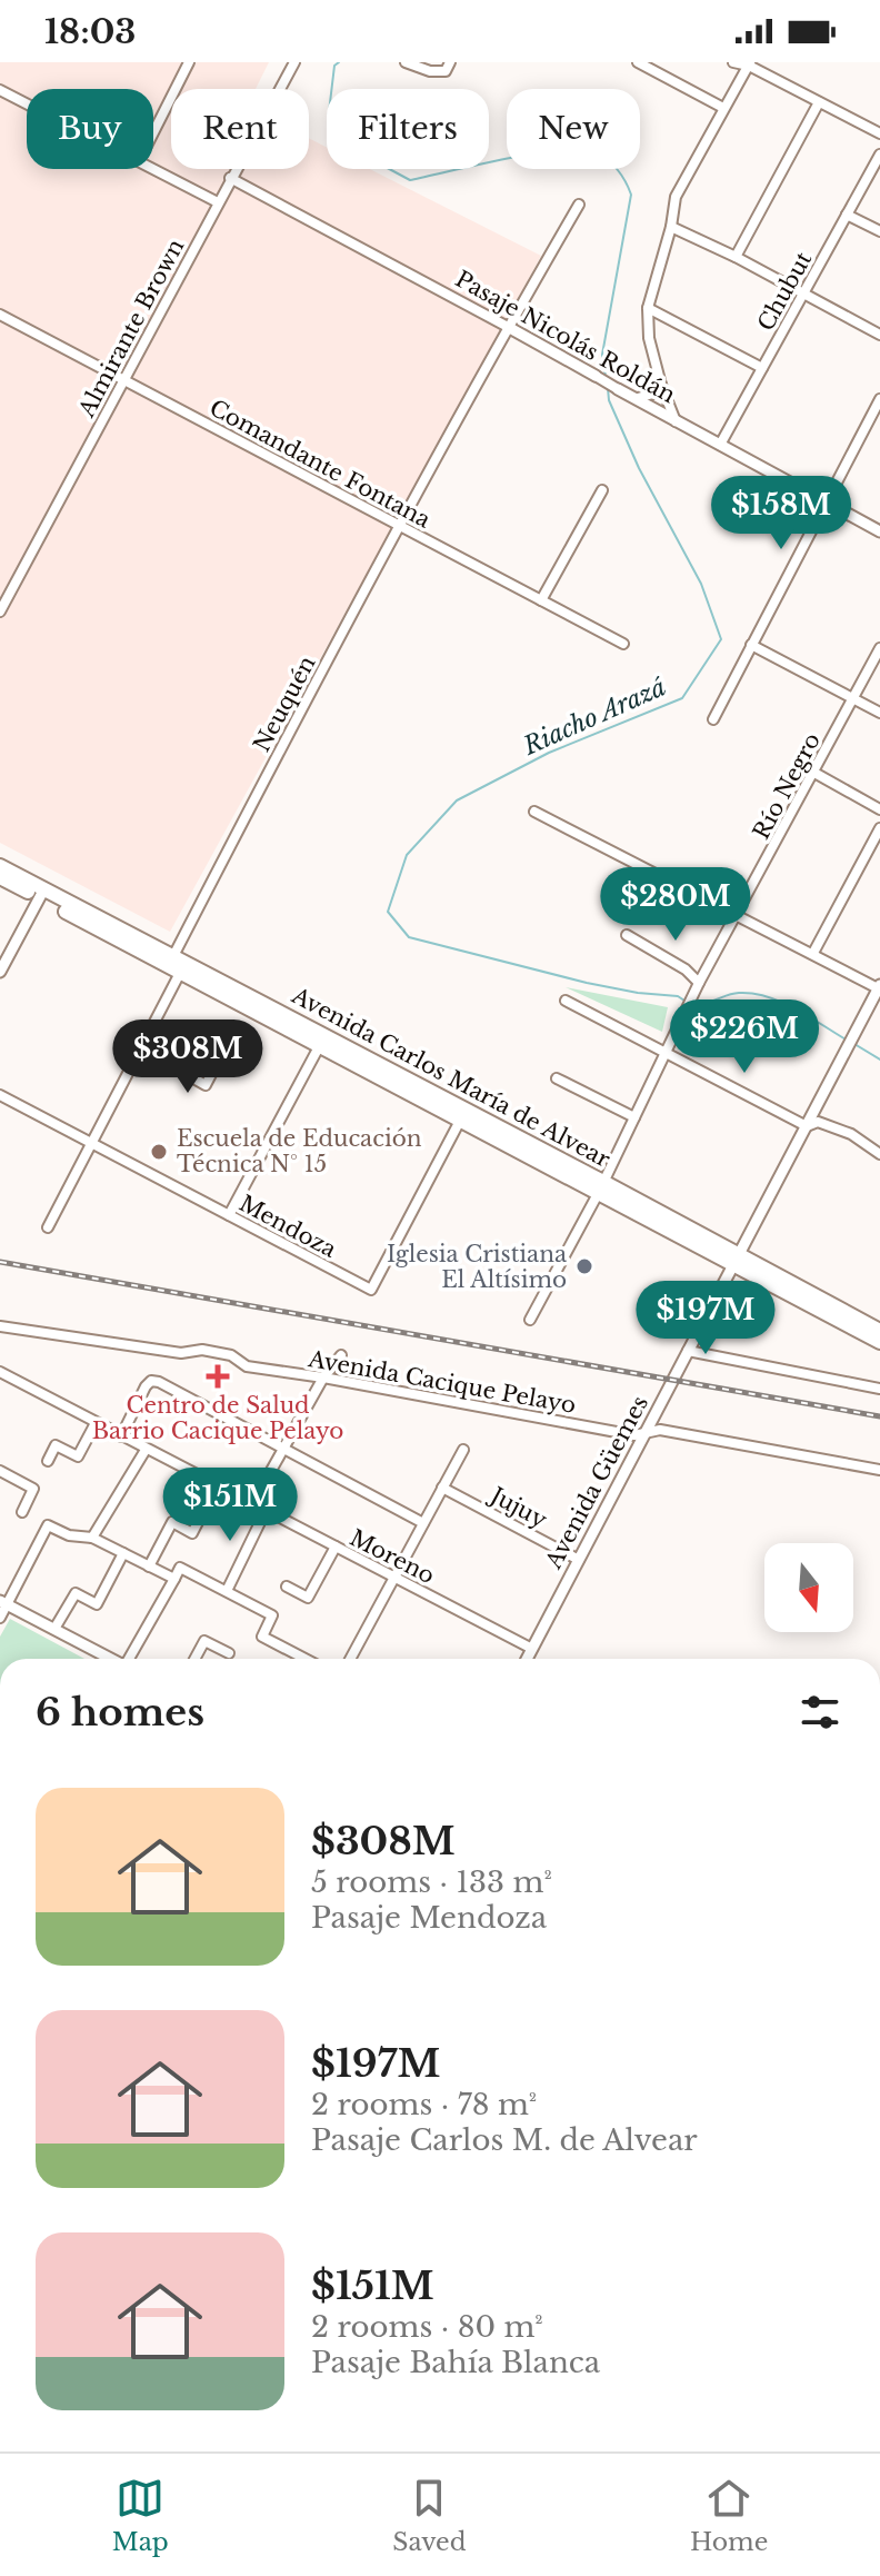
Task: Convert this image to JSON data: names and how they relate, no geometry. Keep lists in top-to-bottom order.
{
  "streets": {
    "main road": ["Avenida Carlos María de Alvear"],
    "street": [
      "Chubut",
      "Almirante Brown",
      "Pasaje Nicolás Roldán",
      "Comandante Fontana",
      "Neuquén",
      "Río Negro",
      "Mendoza",
      "Avenida Cacique Pelayo",
      "Avenida Güemes",
      "Jujuy",
      "Moreno"
    ]
  },
  "crossings": [
    ["Chubut", "Pasaje Nicolás Roldán"],
    ["Almirante Brown", "Pasaje Nicolás Roldán"],
    ["Almirante Brown", "Comandante Fontana"],
    ["Pasaje Nicolás Roldán", "Neuquén"],
    ["Comandante Fontana", "Neuquén"],
    ["Neuquén", "Avenida Carlos María de Alvear"],
    ["Río Negro", "Avenida Carlos María de Alvear"],
    ["Avenida Carlos María de Alvear", "Mendoza"],
    ["Avenida Carlos María de Alvear", "Avenida Güemes"],
    ["Avenida Cacique Pelayo", "Avenida Güemes"],
    ["Avenida Güemes", "Jujuy"],
    ["Avenida Güemes", "Moreno"]
  ],
  "water": ["Riacho Arazá"],
  "places": {
    "other": ["Escuela de Educación Técnica N° 15", "Iglesia Cristiana El Altísimo"],
    "health": ["Centro de Salud Barrio Cacique Pelayo"]
  },
  "north": "bottom",
  "page": {
    "status": "18:03",
    "chip": [
      "Buy",
      "Rent",
      "Filters",
      "New"
    ],
    "price": [
      "$158M",
      "$280M",
      "$226M",
      "$308M",
      "$197M",
      "$151M"
    ],
    "heading": "6 homes",
    "list": [
      {
        "name": "$308M",
        "note": "5 rooms · 133 m² · Pasaje Mendoza"
      },
      {
        "name": "$197M",
        "note": "2 rooms · 78 m² · Pasaje Carlos M. de Alvear"
      },
      {
        "name": "$151M",
        "note": "2 rooms · 80 m² · Pasaje Bahía Blanca"
      }
    ],
    "tabs": ["Map", "Saved", "Home"]
  }
}
